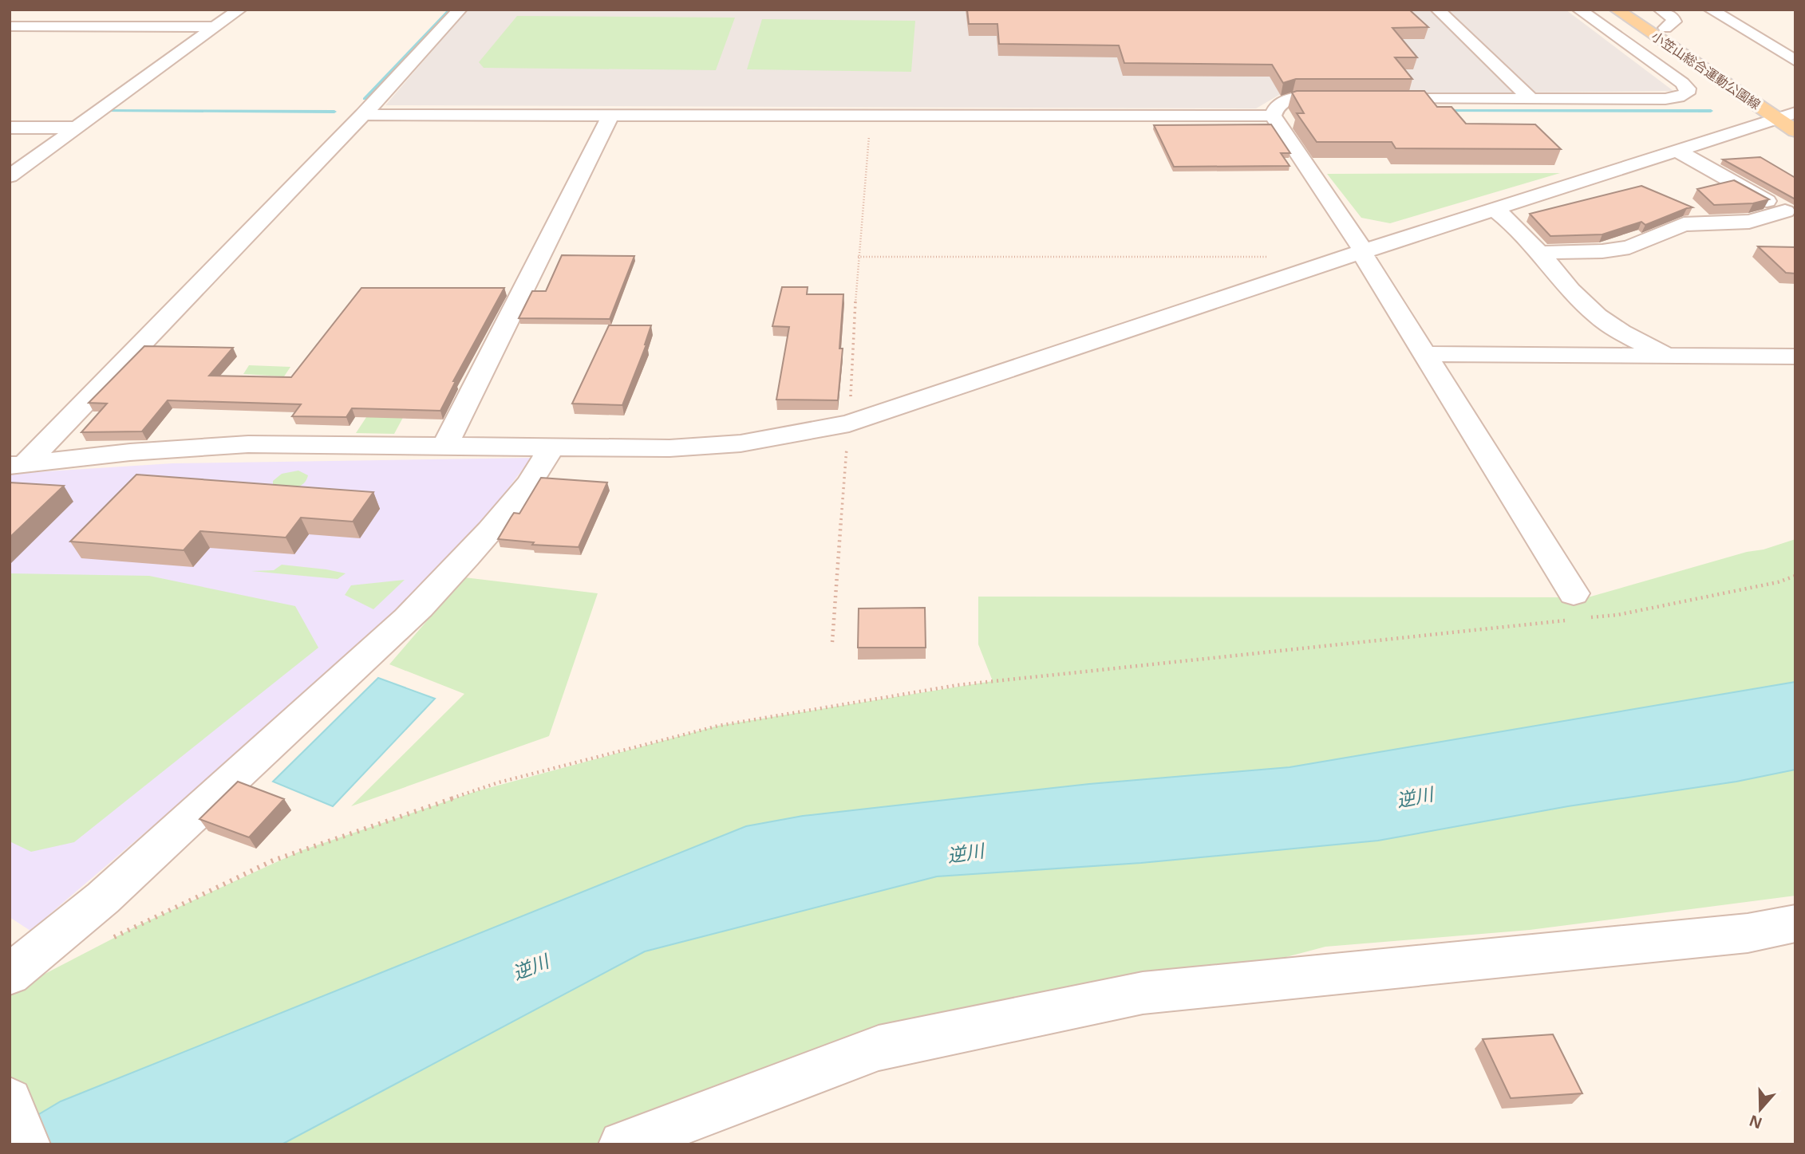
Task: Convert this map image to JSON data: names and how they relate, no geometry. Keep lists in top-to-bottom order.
{
  "streets": {
    "main road": ["小笠山総合運動公園線"]
  },
  "water": ["逆川"],
  "north": "bottom"
}
